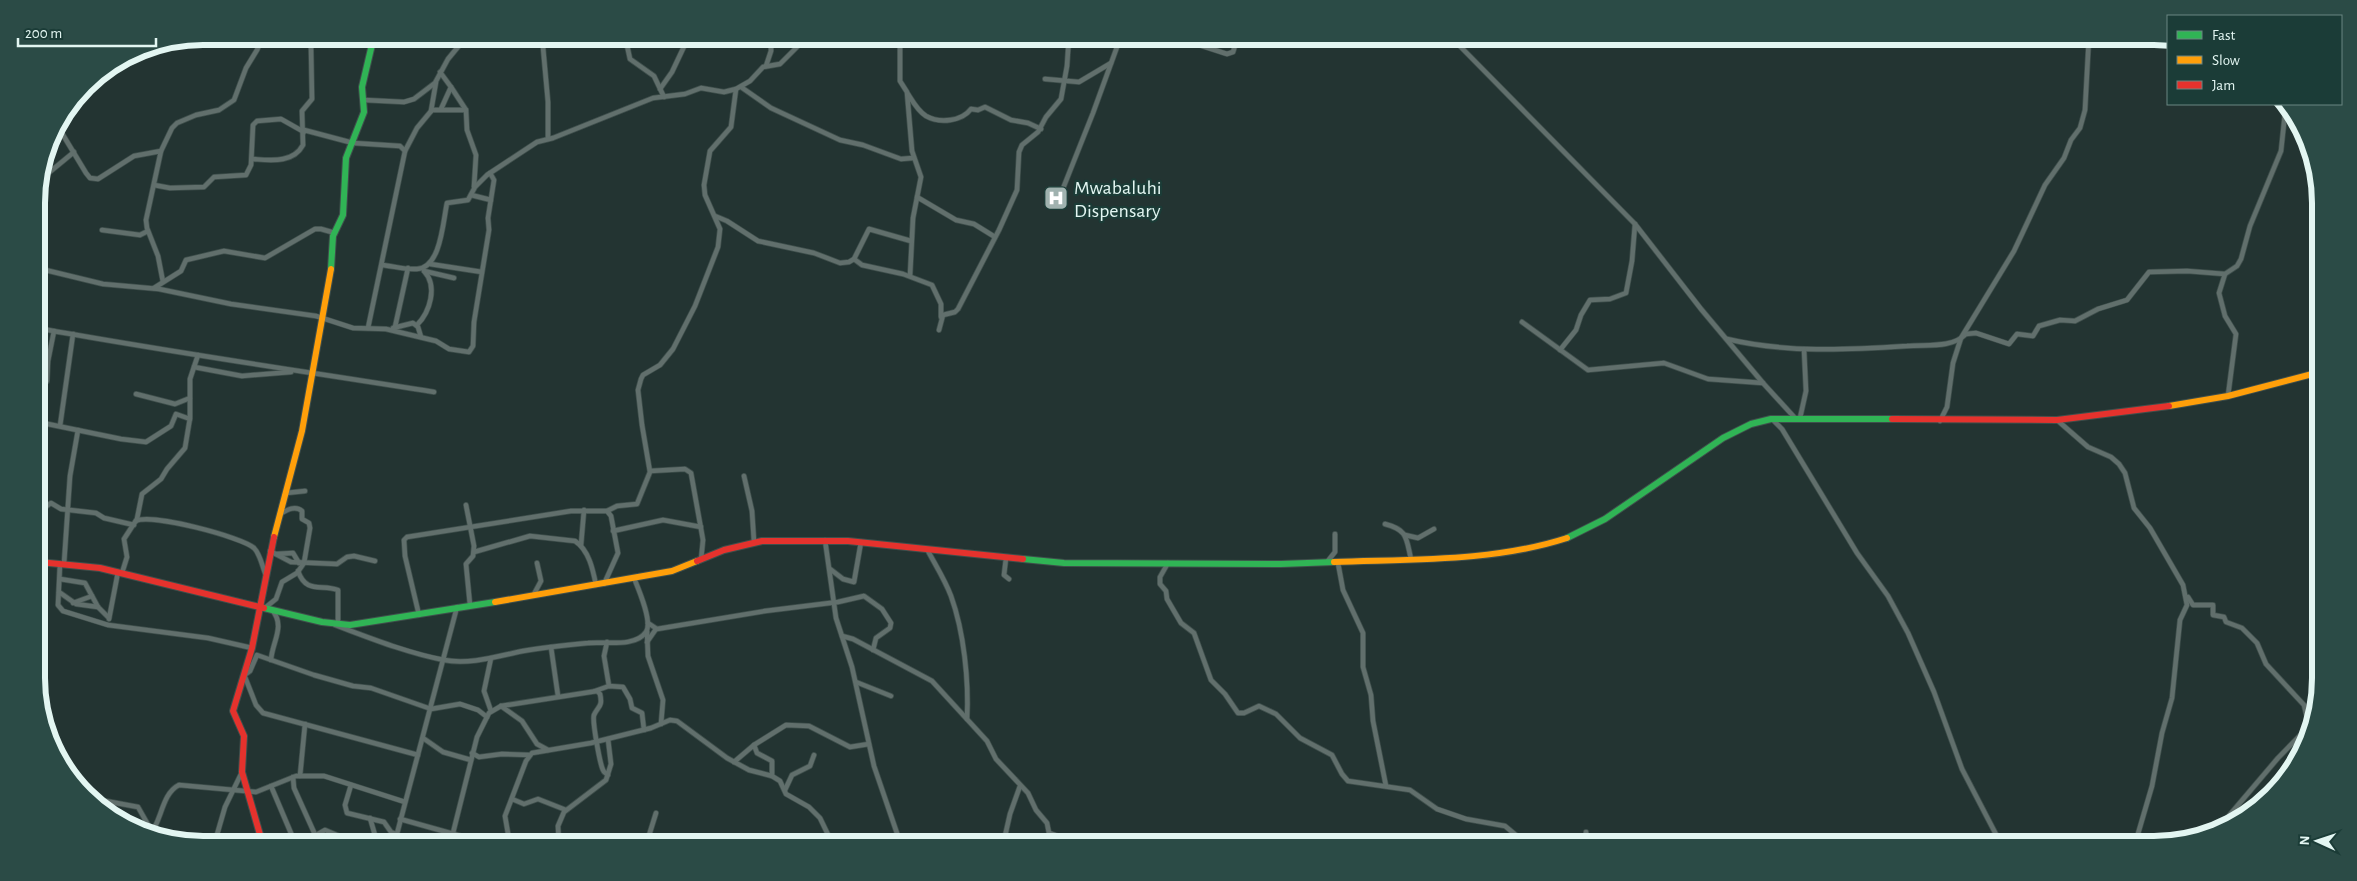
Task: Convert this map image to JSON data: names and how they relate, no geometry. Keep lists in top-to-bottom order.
{
  "places": {
    "hospital": ["Mwabaluhi Dispensary"]
  },
  "legend": ["Fast", "Slow", "Jam"],
  "scale_bar": "200 m",
  "north": "left"
}
